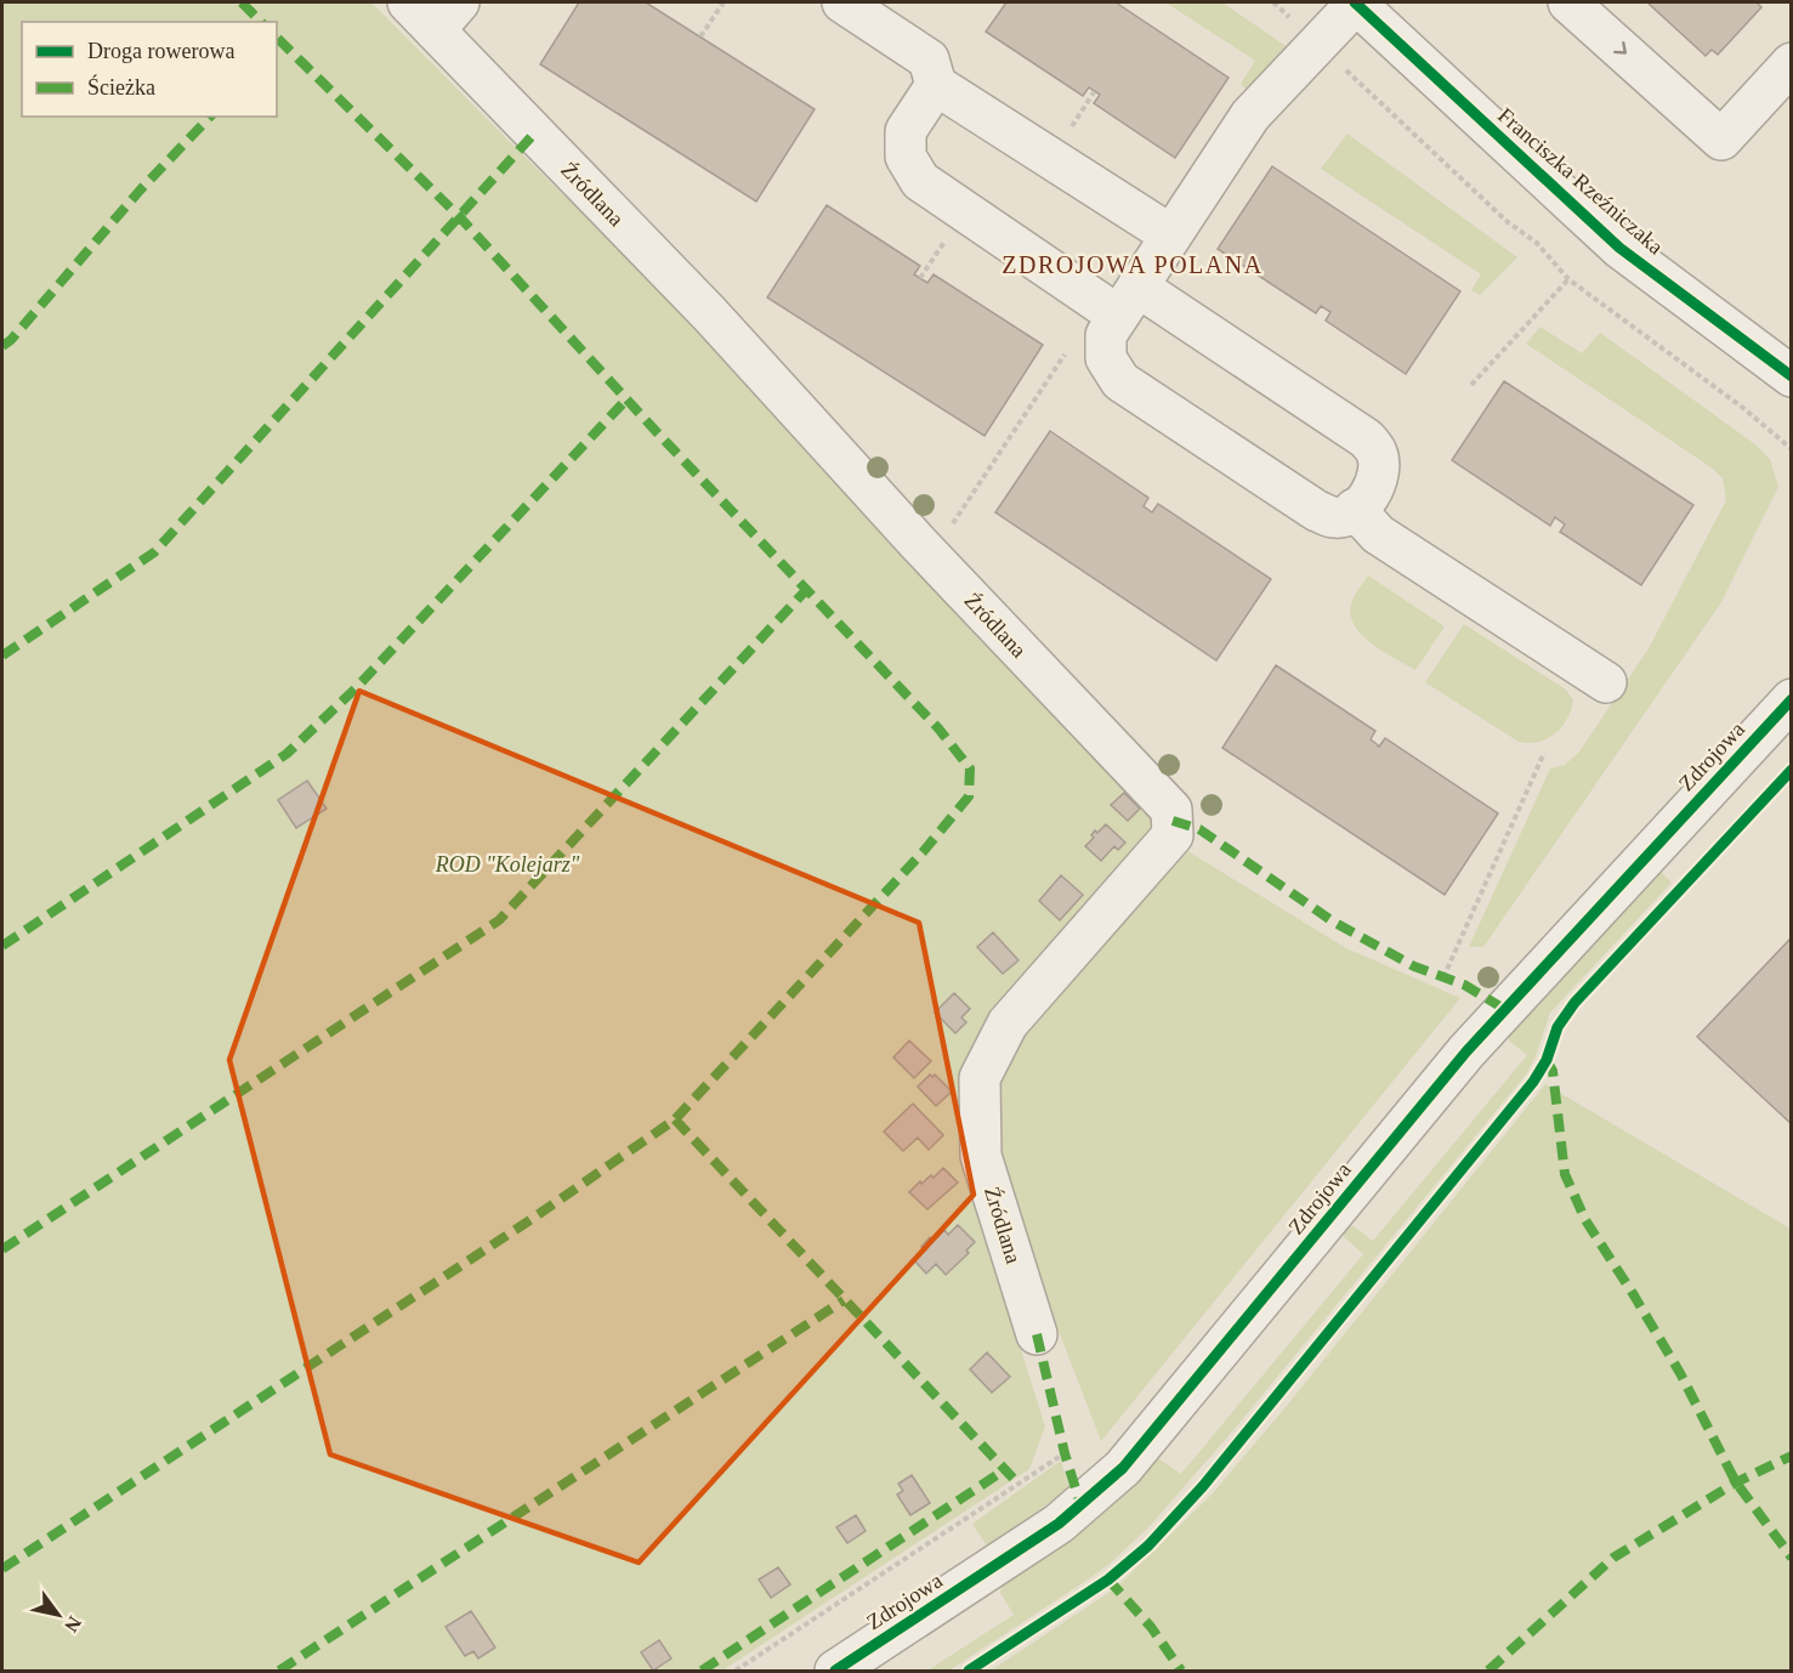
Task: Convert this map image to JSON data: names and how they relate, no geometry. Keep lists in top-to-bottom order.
{
  "streets": {
    "street": ["Franciszka Rzeźniczaka", "Źródlana", "Zdrojowa"]
  },
  "districts": ["ZDROJOWA POLANA"],
  "parks": ["ROD \"Kolejarz\""],
  "legend": ["Droga rowerowa", "Ścieżka"],
  "north": "bottom right"
}
